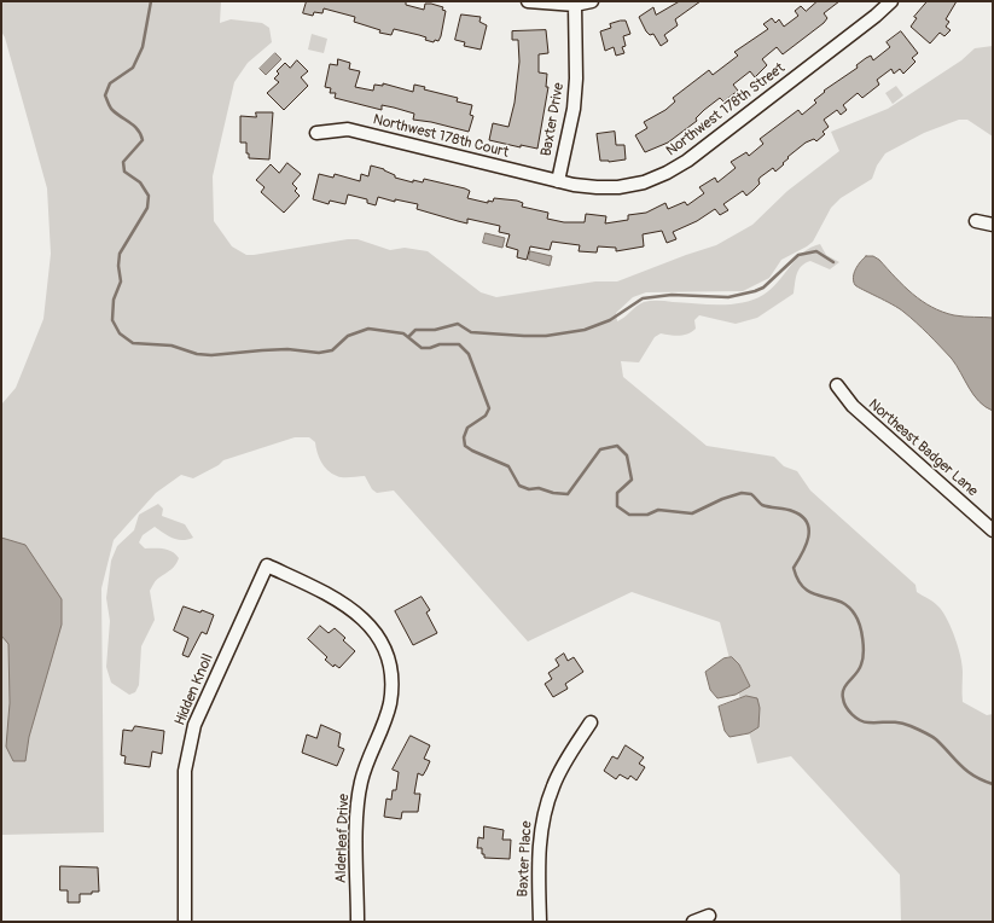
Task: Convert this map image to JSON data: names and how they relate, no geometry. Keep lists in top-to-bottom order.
{
  "streets": {
    "street": [
      "Northwest 178th Street",
      "Baxter Drive",
      "Northwest 178th Court",
      "Northeast Badger Lane",
      "Hidden Knoll",
      "Alderleaf Drive",
      "Baxter Place"
    ]
  },
  "crossings": [
    ["Northwest 178th Street", "Baxter Drive"],
    ["Northwest 178th Street", "Northwest 178th Court"],
    ["Baxter Drive", "Northwest 178th Court"],
    ["Hidden Knoll", "Alderleaf Drive"]
  ]
}
